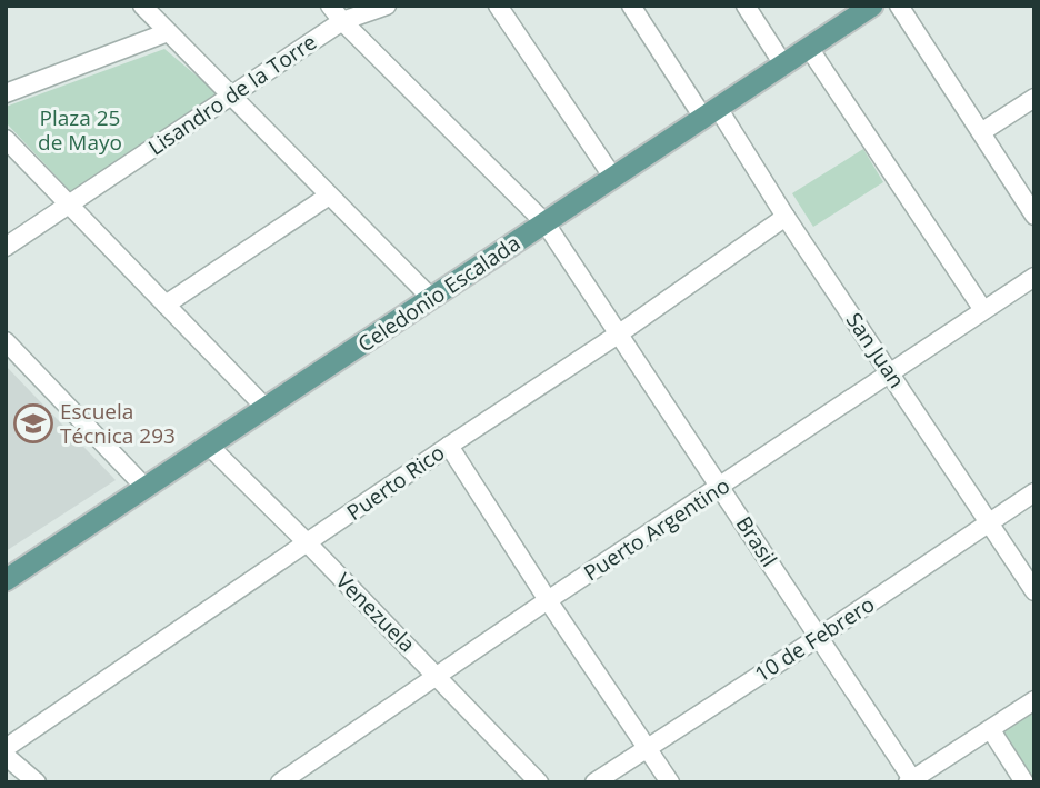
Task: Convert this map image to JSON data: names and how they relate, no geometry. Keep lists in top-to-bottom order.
{
  "streets": {
    "main road": ["Celedonio Escalada"],
    "street": [
      "Lisandro de la Torre",
      "San Juan",
      "Puerto Rico",
      "Puerto Argentino",
      "Brasil",
      "Venezuela",
      "10 de Febrero"
    ]
  },
  "crossings": [
    ["Lisandro de la Torre", "Brasil"],
    ["Celedonio Escalada", "San Juan"],
    ["Celedonio Escalada", "Brasil"],
    ["Celedonio Escalada", "Venezuela"],
    ["San Juan", "Puerto Rico"],
    ["San Juan", "Puerto Argentino"],
    ["San Juan", "10 de Febrero"],
    ["Puerto Rico", "Brasil"],
    ["Puerto Rico", "Venezuela"],
    ["Puerto Argentino", "Brasil"],
    ["Puerto Argentino", "Venezuela"],
    ["Brasil", "10 de Febrero"]
  ],
  "parks": ["Plaza 25 de Mayo"],
  "places": {
    "school or university": ["Escuela Técnica 293"]
  }
}
